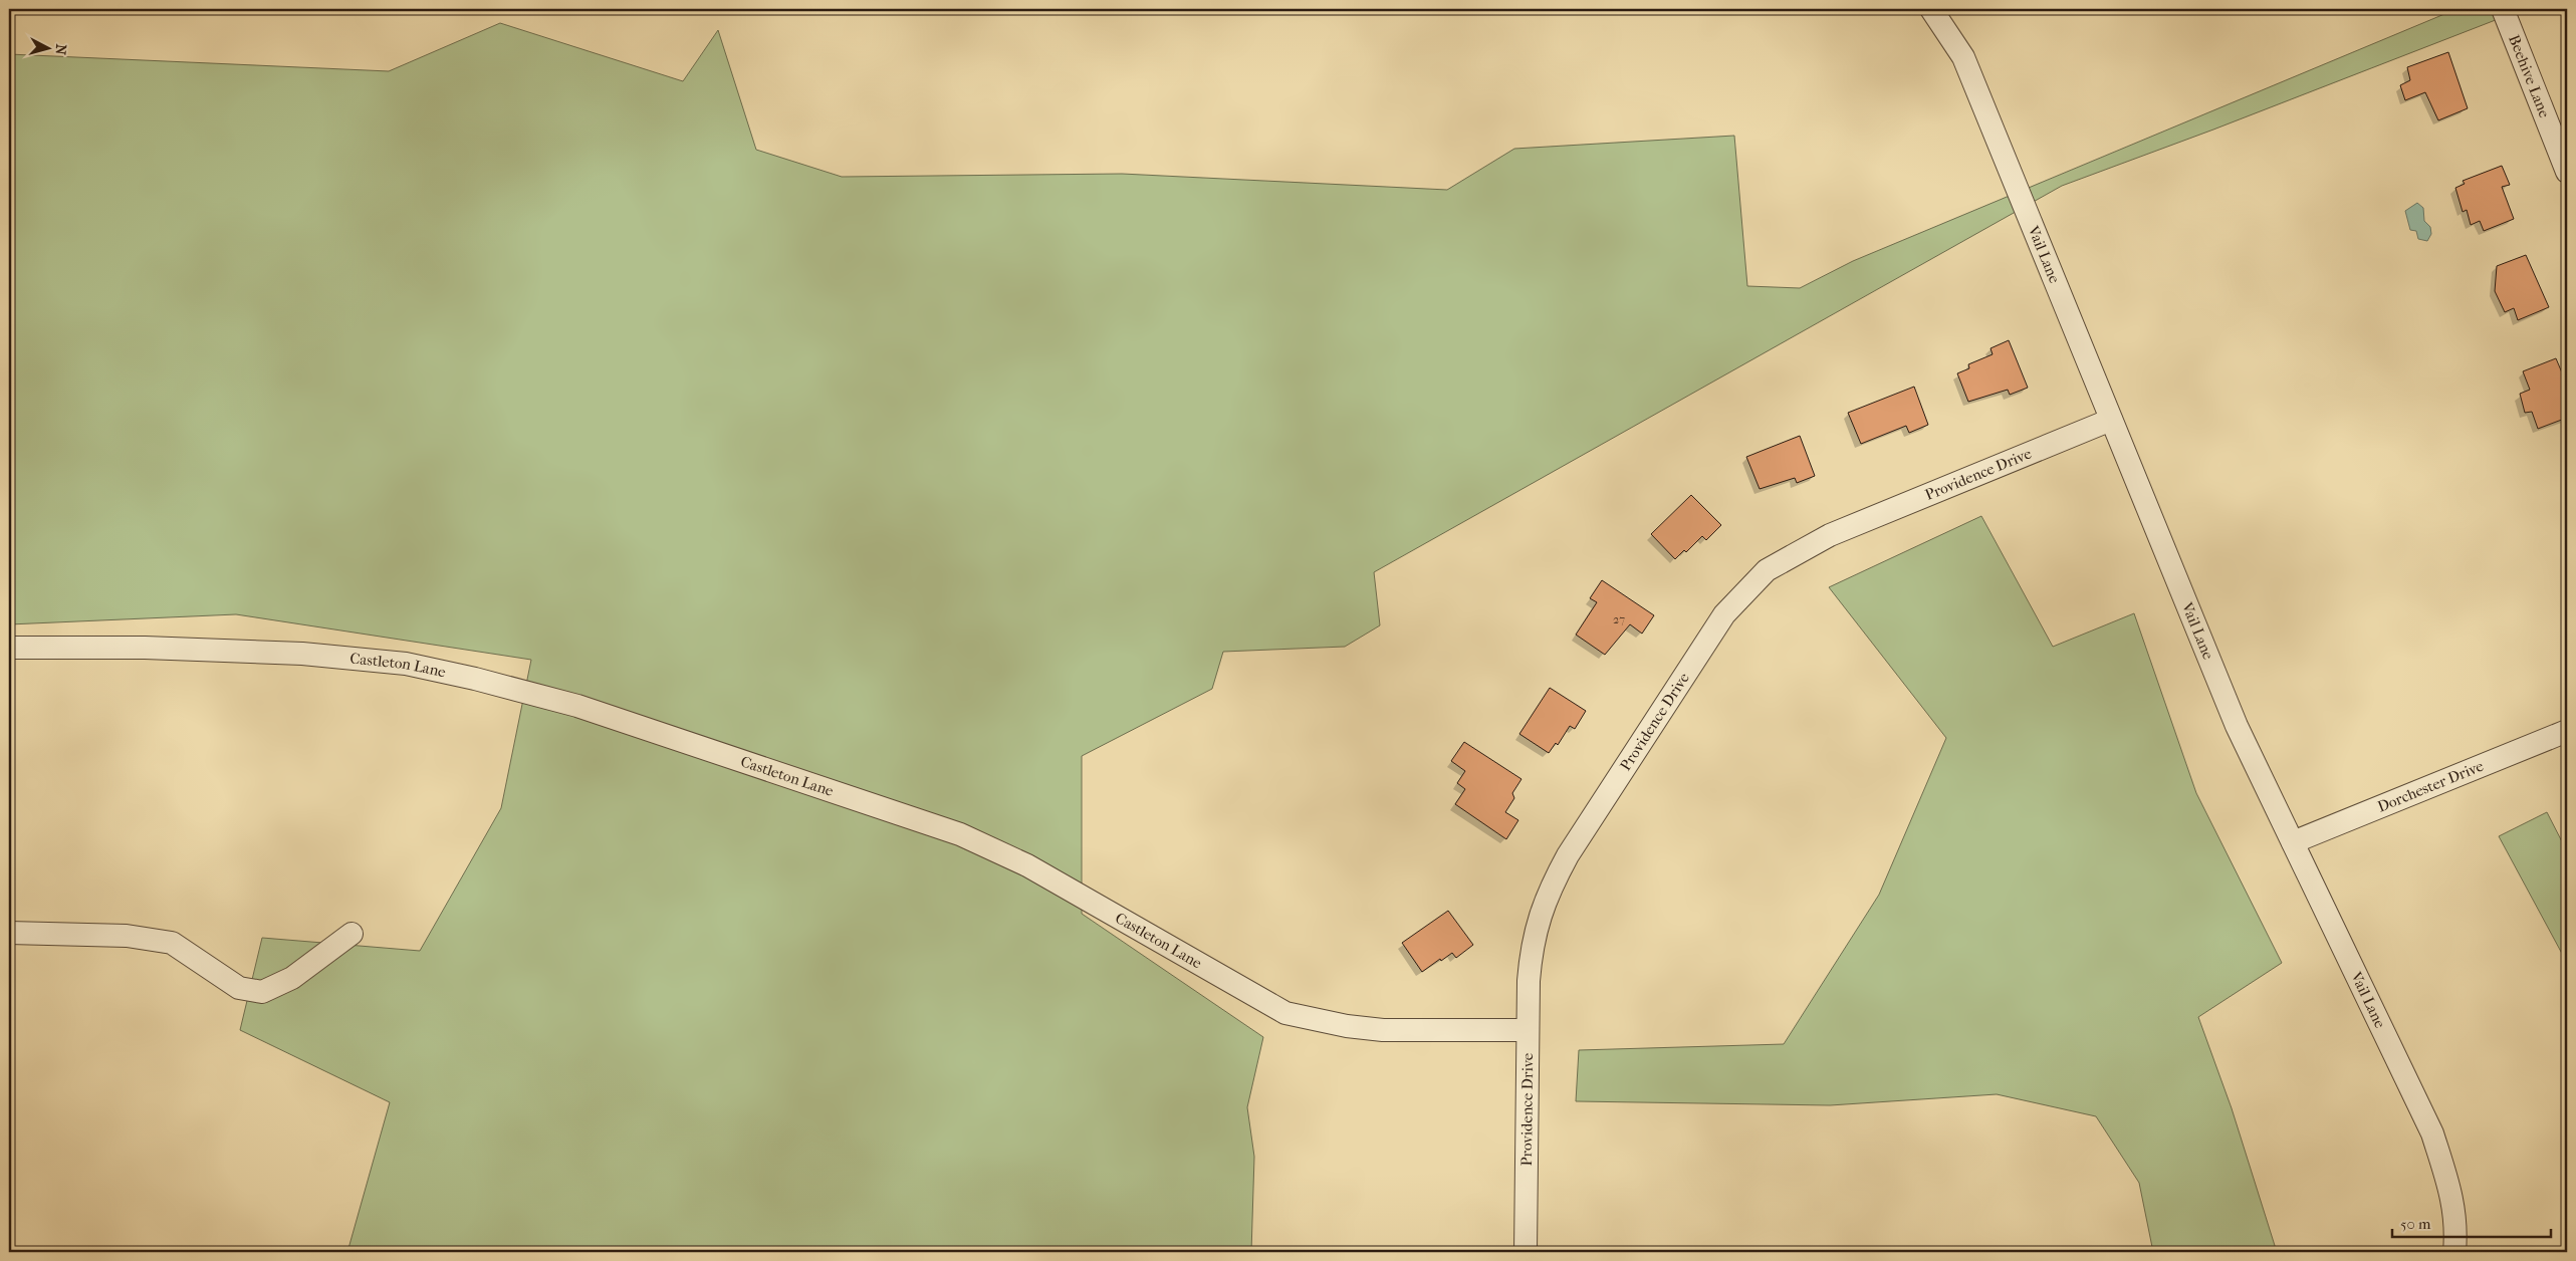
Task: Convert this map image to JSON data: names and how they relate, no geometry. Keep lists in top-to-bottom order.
{
  "streets": {
    "street": [
      "Beehive Lane",
      "Vail Lane",
      "Providence Drive",
      "Castleton Lane",
      "Dorchester Drive"
    ]
  },
  "crossings": [
    ["Vail Lane", "Providence Drive"],
    ["Vail Lane", "Dorchester Drive"],
    ["Providence Drive", "Castleton Lane"]
  ],
  "house_numbers": ["27"],
  "scale_bar": "50 m",
  "north": "right"
}
